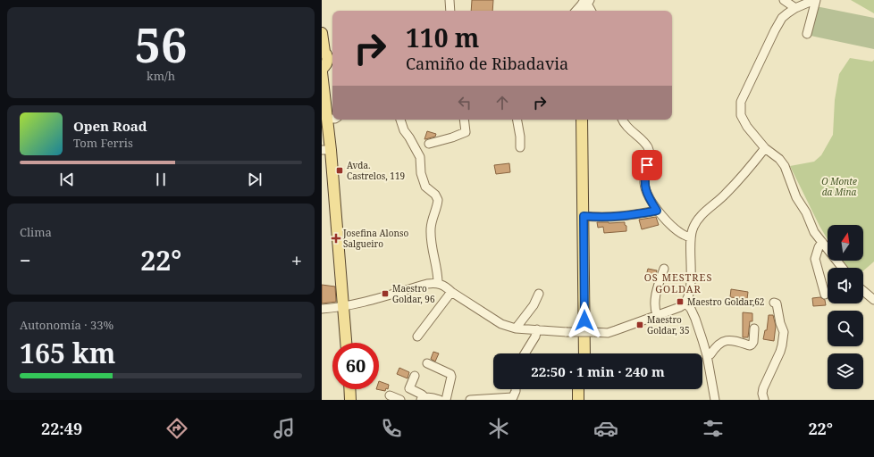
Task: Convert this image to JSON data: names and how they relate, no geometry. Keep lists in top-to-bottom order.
{
  "districts": ["OS MESTRES GOLDAR"],
  "parks": ["O Monte da Mina"],
  "places": {
    "transit": [
      "Avda. Castrelos, 119",
      "Maestro Goldar, 96",
      "Maestro Goldar,62",
      "Maestro Goldar, 35"
    ],
    "health": ["Josefina Alonso Salgueiro"]
  },
  "north": "top",
  "page": {
    "tile": [
      ["56", "km/h"],
      "Clima",
      ["Autonomía · 33%", "165 km"]
    ],
    "turn": ["110 m", "Camiño de Ribadavia"],
    "song": ["Open Road", "Tom Ferris"],
    "heat": ["−", "22°", "+"],
    "limit": "60",
    "trip": "22:50 · 1 min · 240 m",
    "tabs": ["22:49", "22°"]
  }
}
